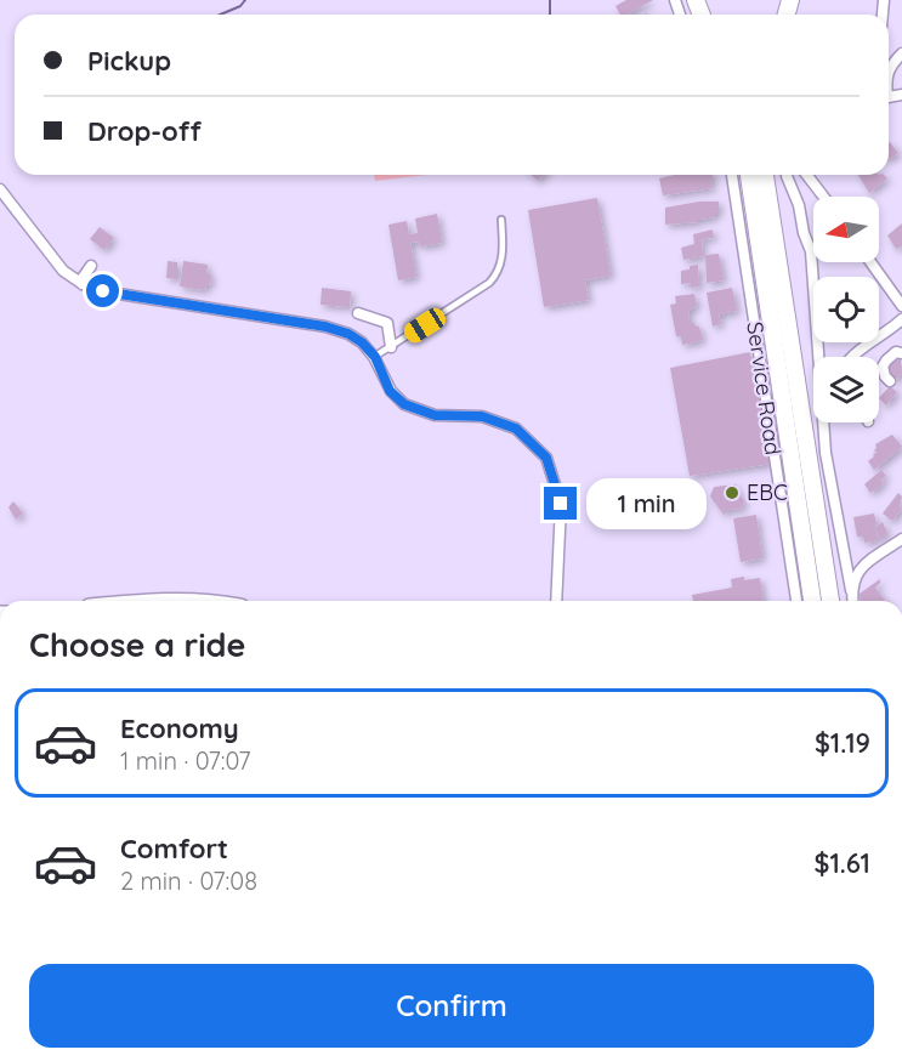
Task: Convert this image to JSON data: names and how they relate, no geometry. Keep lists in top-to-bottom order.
{
  "streets": {
    "street": ["Service Road"]
  },
  "places": ["EBC"],
  "north": "left",
  "page": {
    "banner": ["Pickup", "Drop-off"],
    "bubble": "1 min",
    "heading": "Choose a ride",
    "list": [
      {
        "name": "Economy",
        "note": "1 min · 07:07",
        "value": "$1.19"
      },
      {
        "name": "Comfort",
        "note": "2 min · 07:08",
        "value": "$1.61"
      }
    ],
    "buttons": "Confirm"
  }
}
